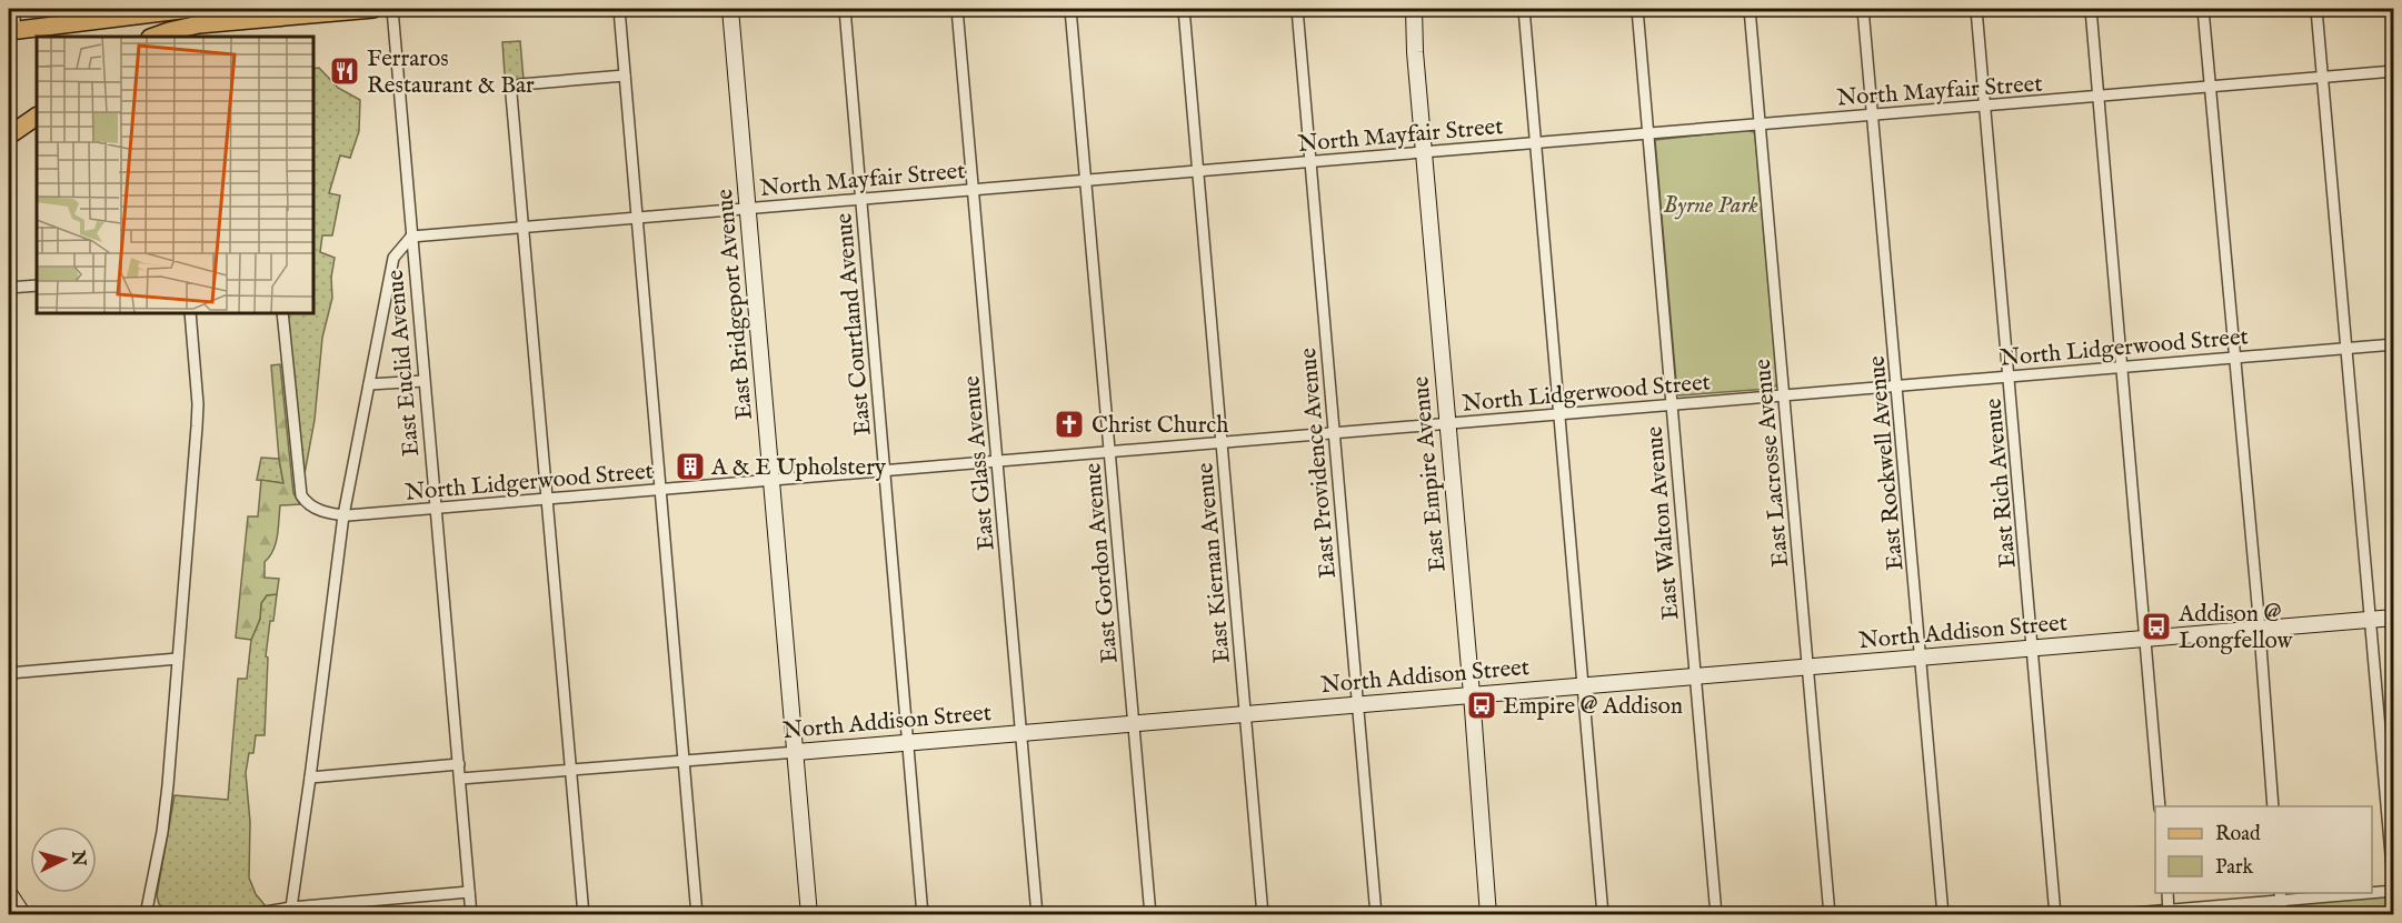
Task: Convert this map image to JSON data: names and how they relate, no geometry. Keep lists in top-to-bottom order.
{
  "streets": {
    "street": [
      "North Mayfair Street",
      "East Bridgeport Avenue",
      "East Courtland Avenue",
      "North Lidgerwood Street",
      "East Euclid Avenue",
      "East Glass Avenue",
      "East Providence Avenue",
      "East Lacrosse Avenue",
      "East Rockwell Avenue",
      "East Empire Avenue",
      "East Rich Avenue",
      "East Walton Avenue",
      "East Gordon Avenue",
      "East Kiernan Avenue",
      "North Addison Street"
    ]
  },
  "crossings": [
    ["North Mayfair Street", "East Bridgeport Avenue"],
    ["North Mayfair Street", "East Courtland Avenue"],
    ["North Mayfair Street", "East Euclid Avenue"],
    ["North Mayfair Street", "East Glass Avenue"],
    ["North Mayfair Street", "East Providence Avenue"],
    ["North Mayfair Street", "East Lacrosse Avenue"],
    ["North Mayfair Street", "East Rockwell Avenue"],
    ["North Mayfair Street", "East Empire Avenue"],
    ["North Mayfair Street", "East Rich Avenue"],
    ["North Mayfair Street", "East Walton Avenue"],
    ["North Mayfair Street", "East Gordon Avenue"],
    ["North Mayfair Street", "East Kiernan Avenue"],
    ["East Bridgeport Avenue", "North Lidgerwood Street"],
    ["East Bridgeport Avenue", "North Addison Street"],
    ["East Courtland Avenue", "North Lidgerwood Street"],
    ["East Courtland Avenue", "North Addison Street"],
    ["North Lidgerwood Street", "East Euclid Avenue"],
    ["North Lidgerwood Street", "East Glass Avenue"],
    ["North Lidgerwood Street", "East Providence Avenue"],
    ["North Lidgerwood Street", "East Lacrosse Avenue"],
    ["North Lidgerwood Street", "East Rockwell Avenue"],
    ["North Lidgerwood Street", "East Empire Avenue"],
    ["North Lidgerwood Street", "East Rich Avenue"],
    ["North Lidgerwood Street", "East Walton Avenue"],
    ["North Lidgerwood Street", "East Gordon Avenue"],
    ["North Lidgerwood Street", "East Kiernan Avenue"],
    ["East Euclid Avenue", "North Addison Street"],
    ["East Glass Avenue", "North Addison Street"],
    ["East Providence Avenue", "North Addison Street"],
    ["East Lacrosse Avenue", "North Addison Street"],
    ["East Rockwell Avenue", "North Addison Street"],
    ["East Empire Avenue", "North Addison Street"],
    ["East Rich Avenue", "North Addison Street"],
    ["East Walton Avenue", "North Addison Street"],
    ["East Gordon Avenue", "North Addison Street"],
    ["East Kiernan Avenue", "North Addison Street"]
  ],
  "parks": ["Byrne Park"],
  "places": {
    "restaurant": ["Ferraros Restaurant & Bar"],
    "church": ["Christ Church"],
    "building": ["A & E Upholstery"],
    "bus stop": ["Addison @ Longfellow", "Empire @ Addison"]
  },
  "legend": ["Road", "Park"],
  "north": "right"
}
